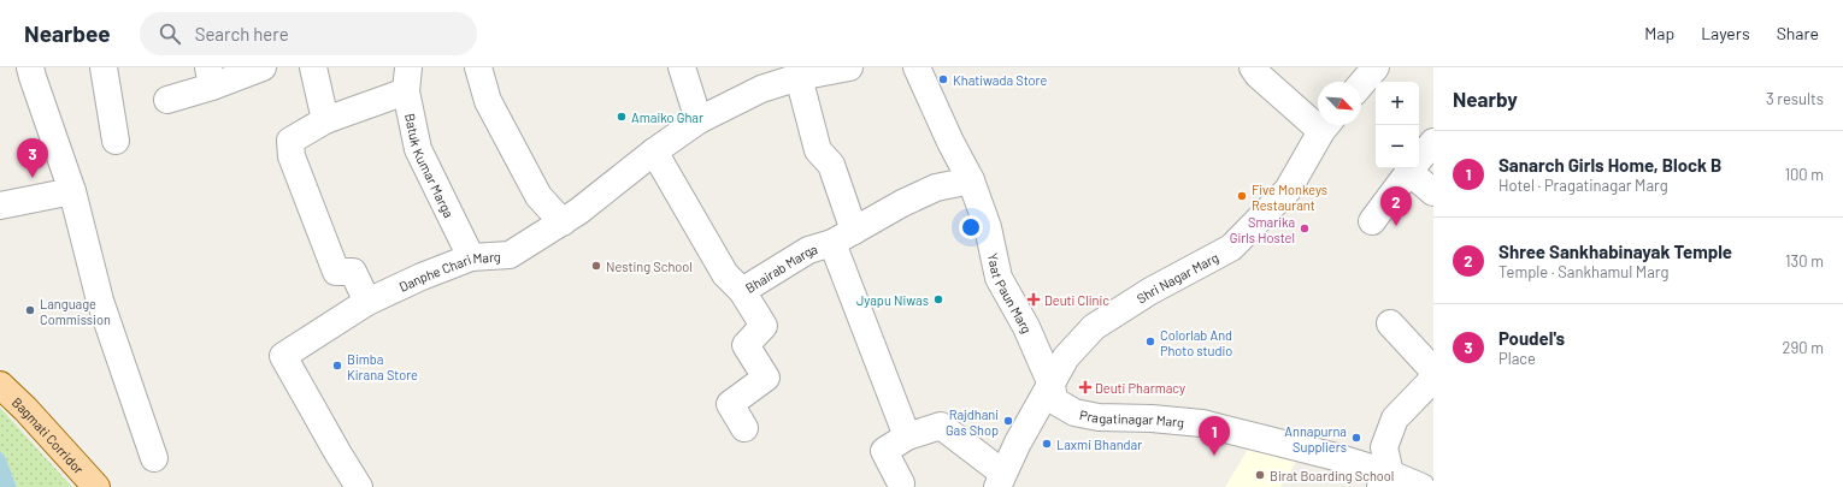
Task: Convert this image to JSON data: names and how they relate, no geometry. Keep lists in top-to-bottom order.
{
  "streets": {
    "main road": ["Bagmati Corridor"],
    "street": [
      "Batuk Kumar Marga",
      "Bhairab Marga",
      "Danphe Chari Marg",
      "Shri Nagar Marg",
      "Yaat Paun Marg",
      "Pragatinagar Marg"
    ]
  },
  "crossings": [
    ["Batuk Kumar Marga", "Danphe Chari Marg"],
    ["Bhairab Marga", "Danphe Chari Marg"],
    ["Bhairab Marga", "Yaat Paun Marg"],
    ["Shri Nagar Marg", "Yaat Paun Marg"],
    ["Shri Nagar Marg", "Pragatinagar Marg"],
    ["Yaat Paun Marg", "Pragatinagar Marg"]
  ],
  "places": {
    "other": [
      "Khatiwada Store",
      "Amaiko Ghar",
      "Five Monkeys Restaurant",
      "Smarika Girls Hostel",
      "Nesting School",
      "Jyapu Niwas",
      "Language Commission",
      "Colorlab And Photo studio",
      "Bimba Kirana Store",
      "Rajdhani Gas Shop",
      "Annapurna Suppliers",
      "Laxmi Bhandar",
      "Birat Boarding School"
    ],
    "health": ["Deuti Clinic", "Deuti Pharmacy"]
  },
  "north": "bottom right",
  "page": {
    "header": "Nearbee",
    "search": "Search here",
    "nav": ["Map", "Layers", "Share"],
    "heading": ["Nearby", "3 results"],
    "map_buttons": ["+", "−"],
    "list": [
      {
        "mark": "1",
        "name": "Sanarch Girls Home, Block B",
        "note": "Hotel · Pragatinagar Marg",
        "value": "100 m"
      },
      {
        "mark": "2",
        "name": "Shree Sankhabinayak Temple",
        "note": "Temple · Sankhamul Marg",
        "value": "130 m"
      },
      {
        "mark": "3",
        "name": "Poudel's",
        "note": "Place",
        "value": "290 m"
      }
    ],
    "pins": ["3", "2", "1"]
  }
}
